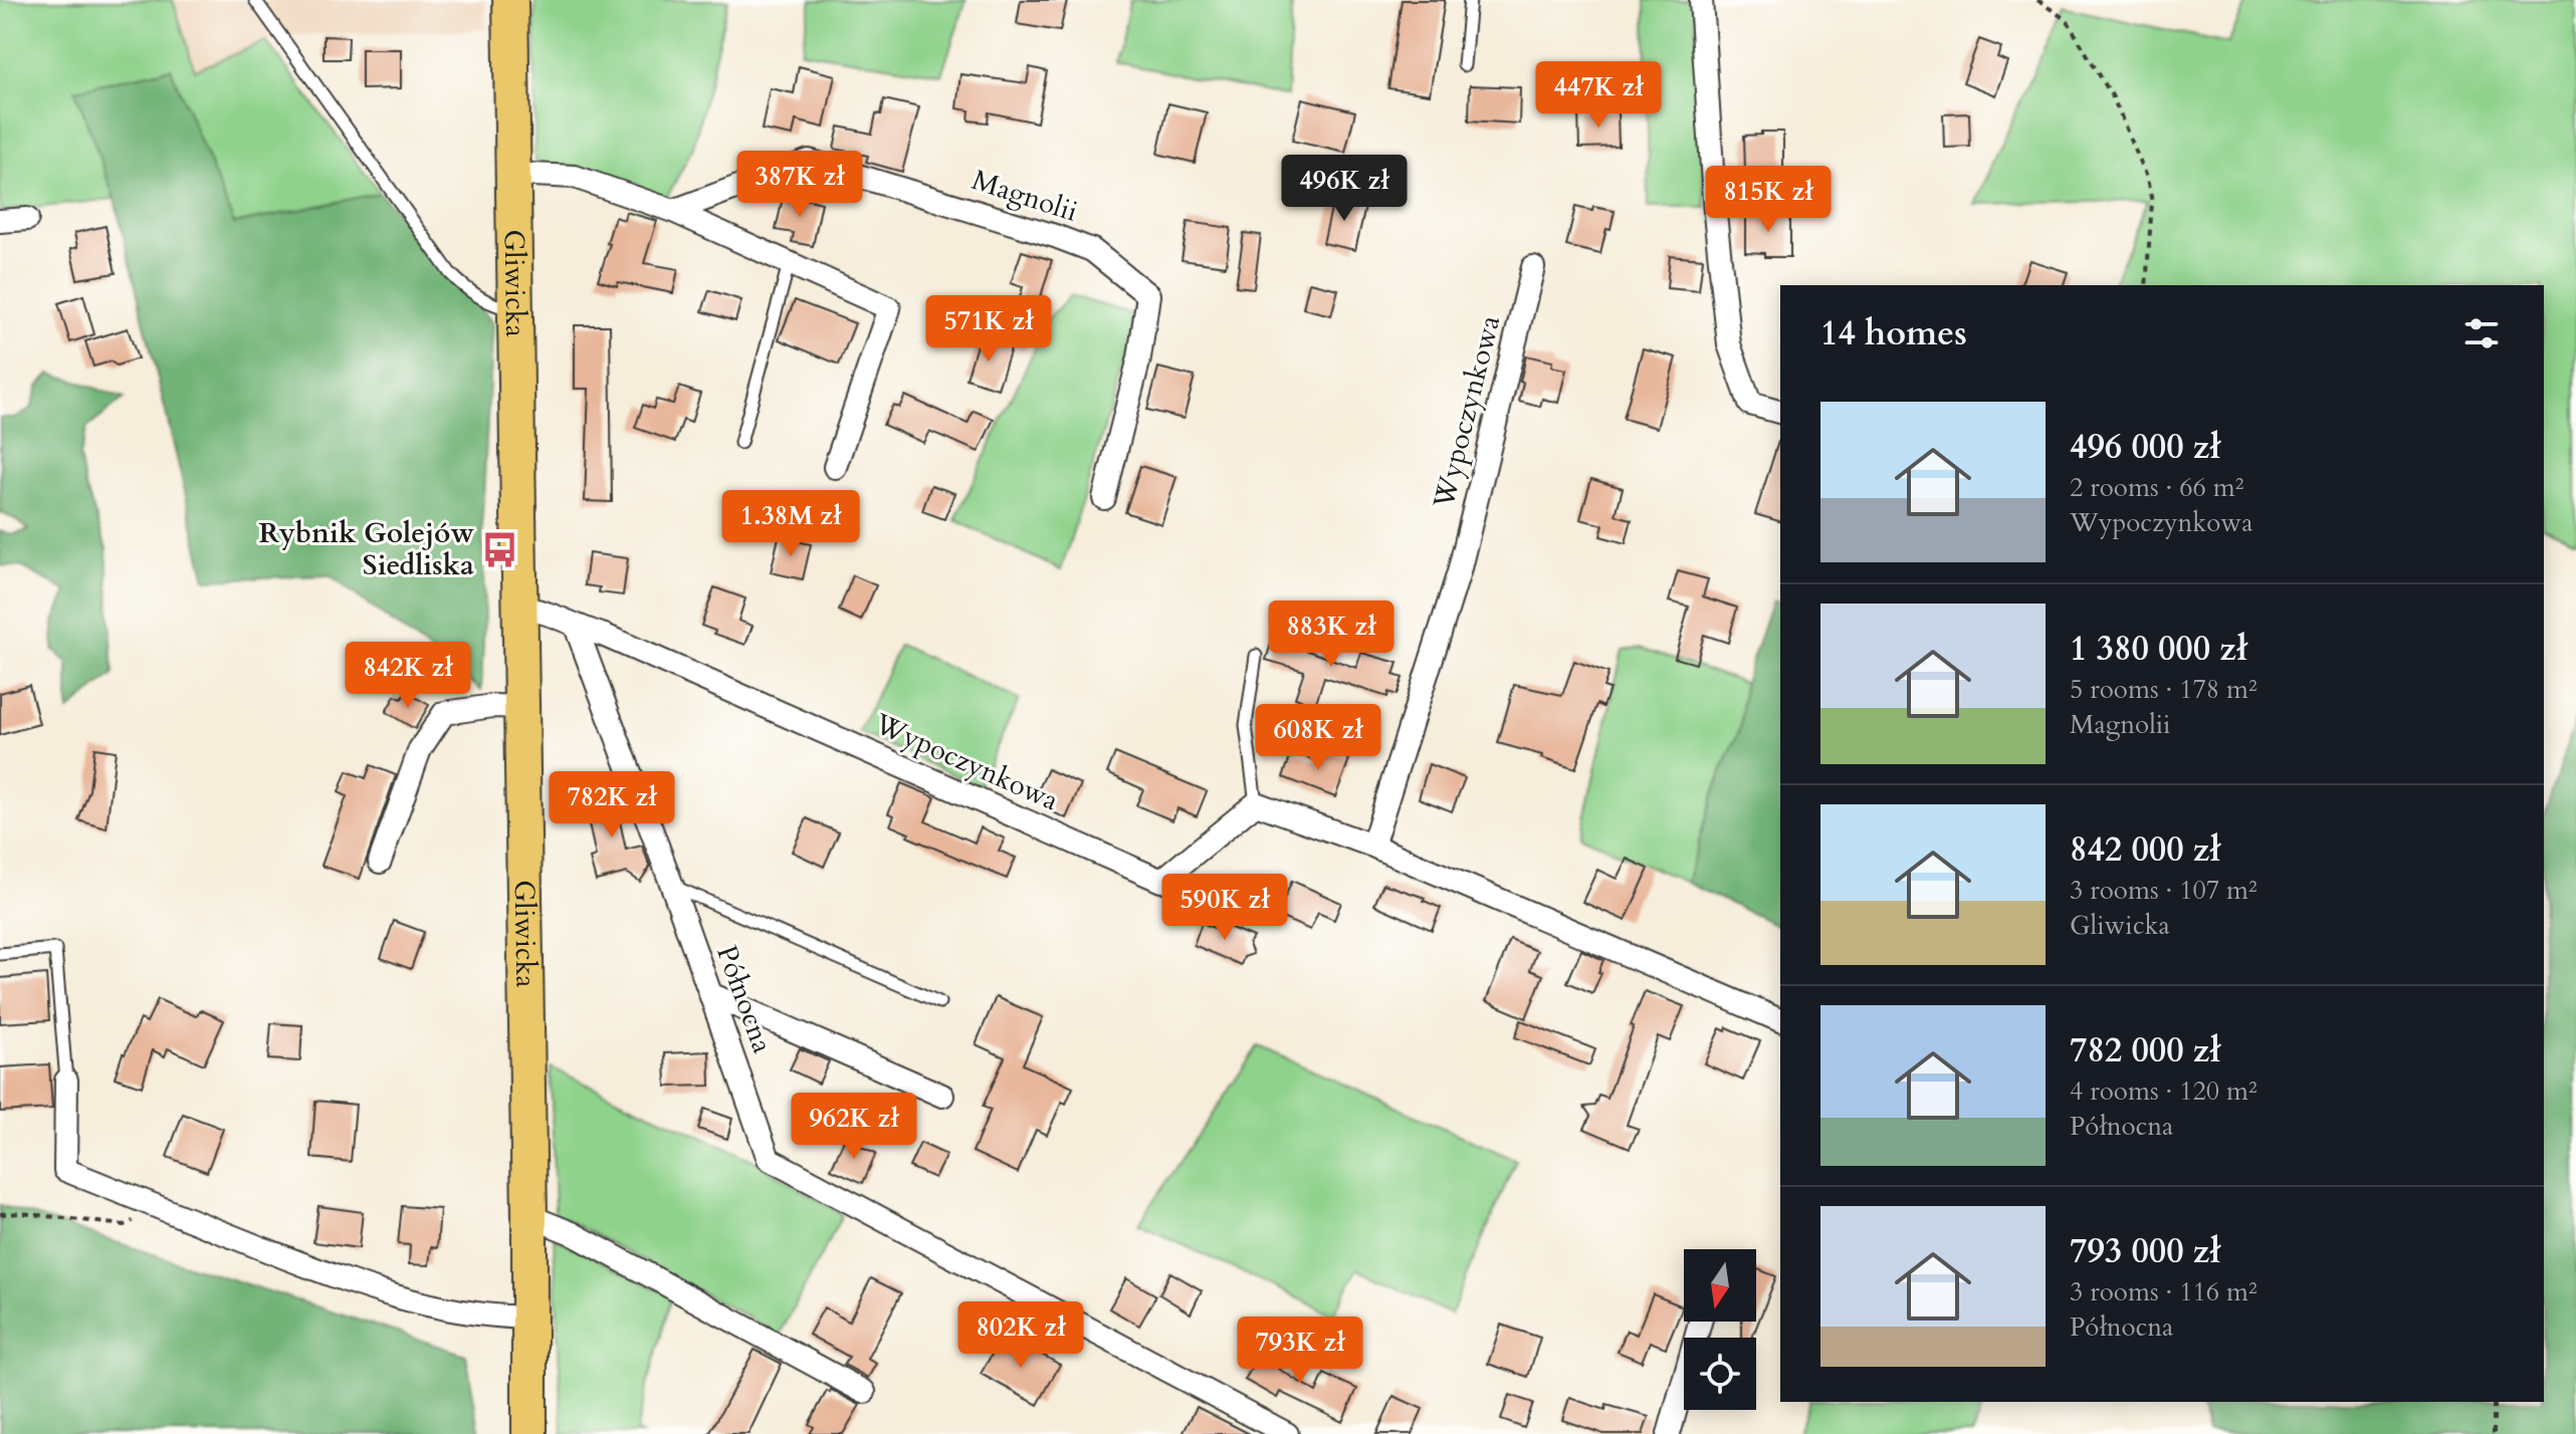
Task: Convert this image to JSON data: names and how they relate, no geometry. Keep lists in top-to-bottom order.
{
  "streets": {
    "main road": ["Gliwicka"],
    "street": ["Magnolii", "Wypoczynkowa", "Północna"]
  },
  "crossings": [
    ["Gliwicka", "Wypoczynkowa"],
    ["Wypoczynkowa", "Północna"]
  ],
  "places": {
    "bus stop": ["Rybnik Golejów Siedliska"]
  },
  "north": "bottom",
  "page": {
    "price": [
      "447K zł",
      "387K zł",
      "496K zł",
      "815K zł",
      "571K zł",
      "1.38M zł",
      "883K zł",
      "842K zł",
      "608K zł",
      "782K zł",
      "590K zł",
      "962K zł",
      "802K zł",
      "793K zł"
    ],
    "heading": "14 homes",
    "list": [
      {
        "name": "496 000 zł",
        "note": "2 rooms · 66 m² · Wypoczynkowa"
      },
      {
        "name": "1 380 000 zł",
        "note": "5 rooms · 178 m² · Magnolii"
      },
      {
        "name": "842 000 zł",
        "note": "3 rooms · 107 m² · Gliwicka"
      },
      {
        "name": "782 000 zł",
        "note": "4 rooms · 120 m² · Północna"
      },
      {
        "name": "793 000 zł",
        "note": "3 rooms · 116 m² · Północna"
      }
    ]
  }
}
